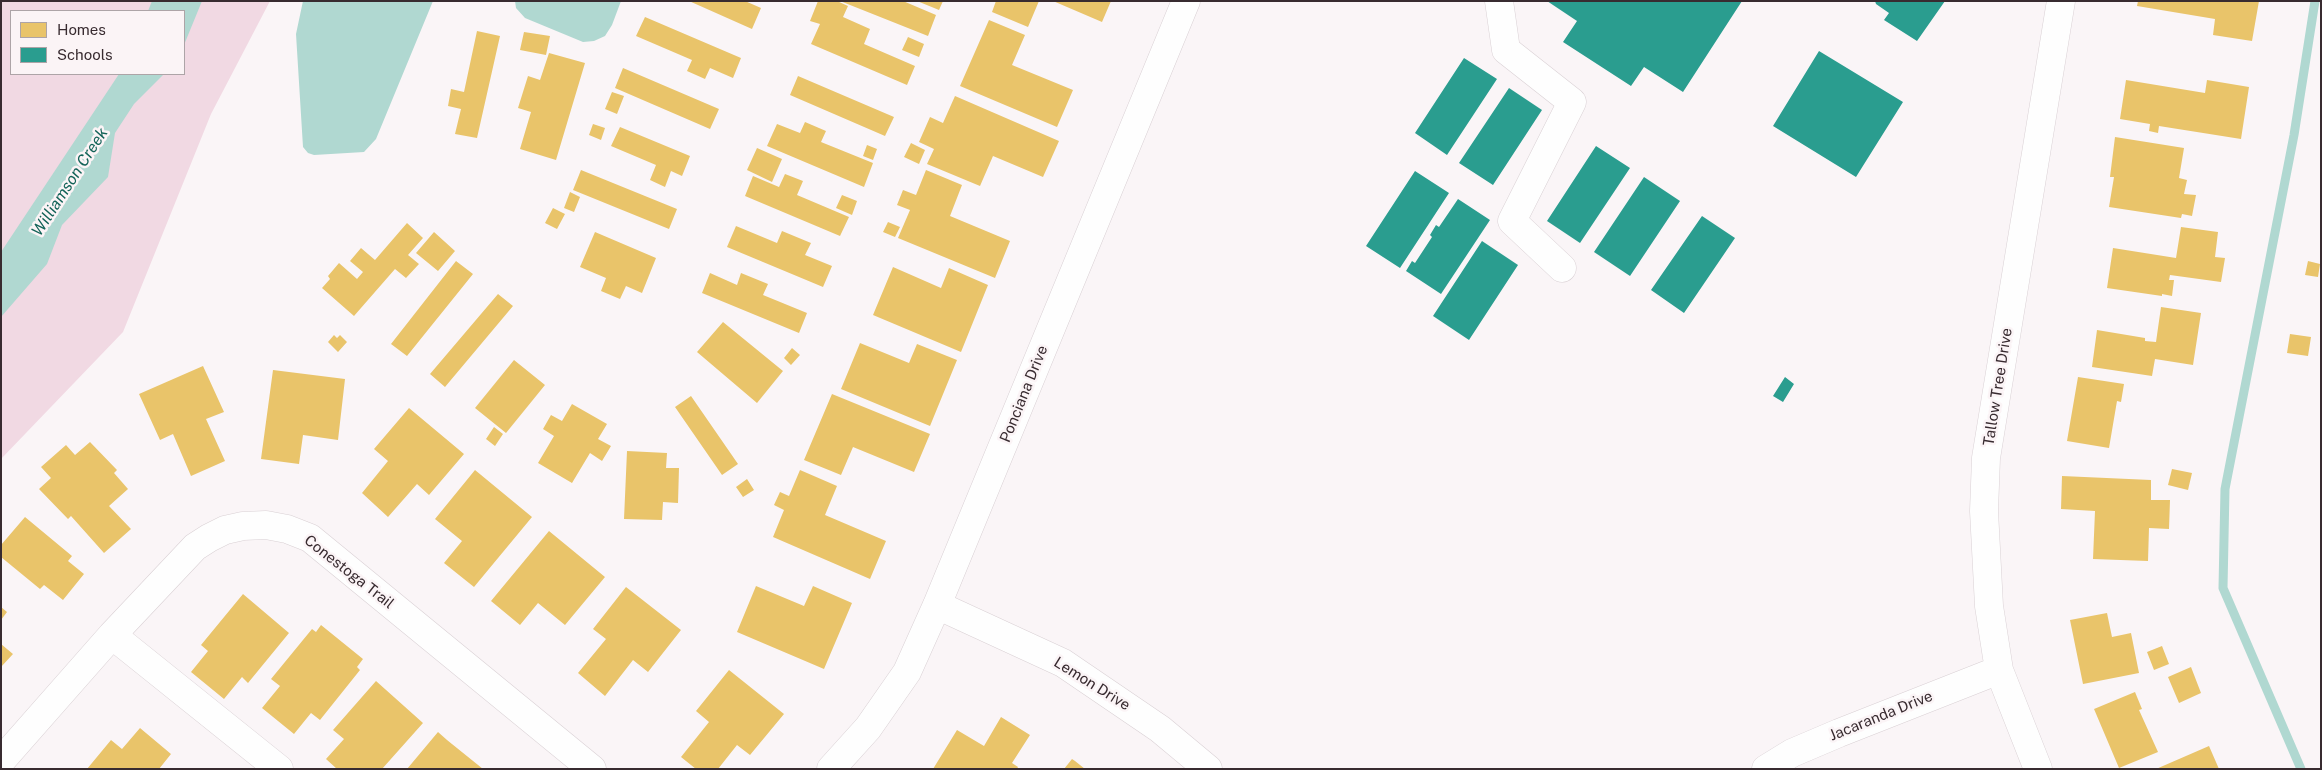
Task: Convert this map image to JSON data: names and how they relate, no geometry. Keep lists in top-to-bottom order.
{
  "streets": {
    "street": [
      "Tallow Tree Drive",
      "Ponciana Drive",
      "Conestoga Trail",
      "Lemon Drive",
      "Jacaranda Drive"
    ]
  },
  "crossings": [
    ["Tallow Tree Drive", "Jacaranda Drive"],
    ["Ponciana Drive", "Lemon Drive"]
  ],
  "water": ["Williamson Creek"],
  "legend": ["Homes", "Schools"]
}
